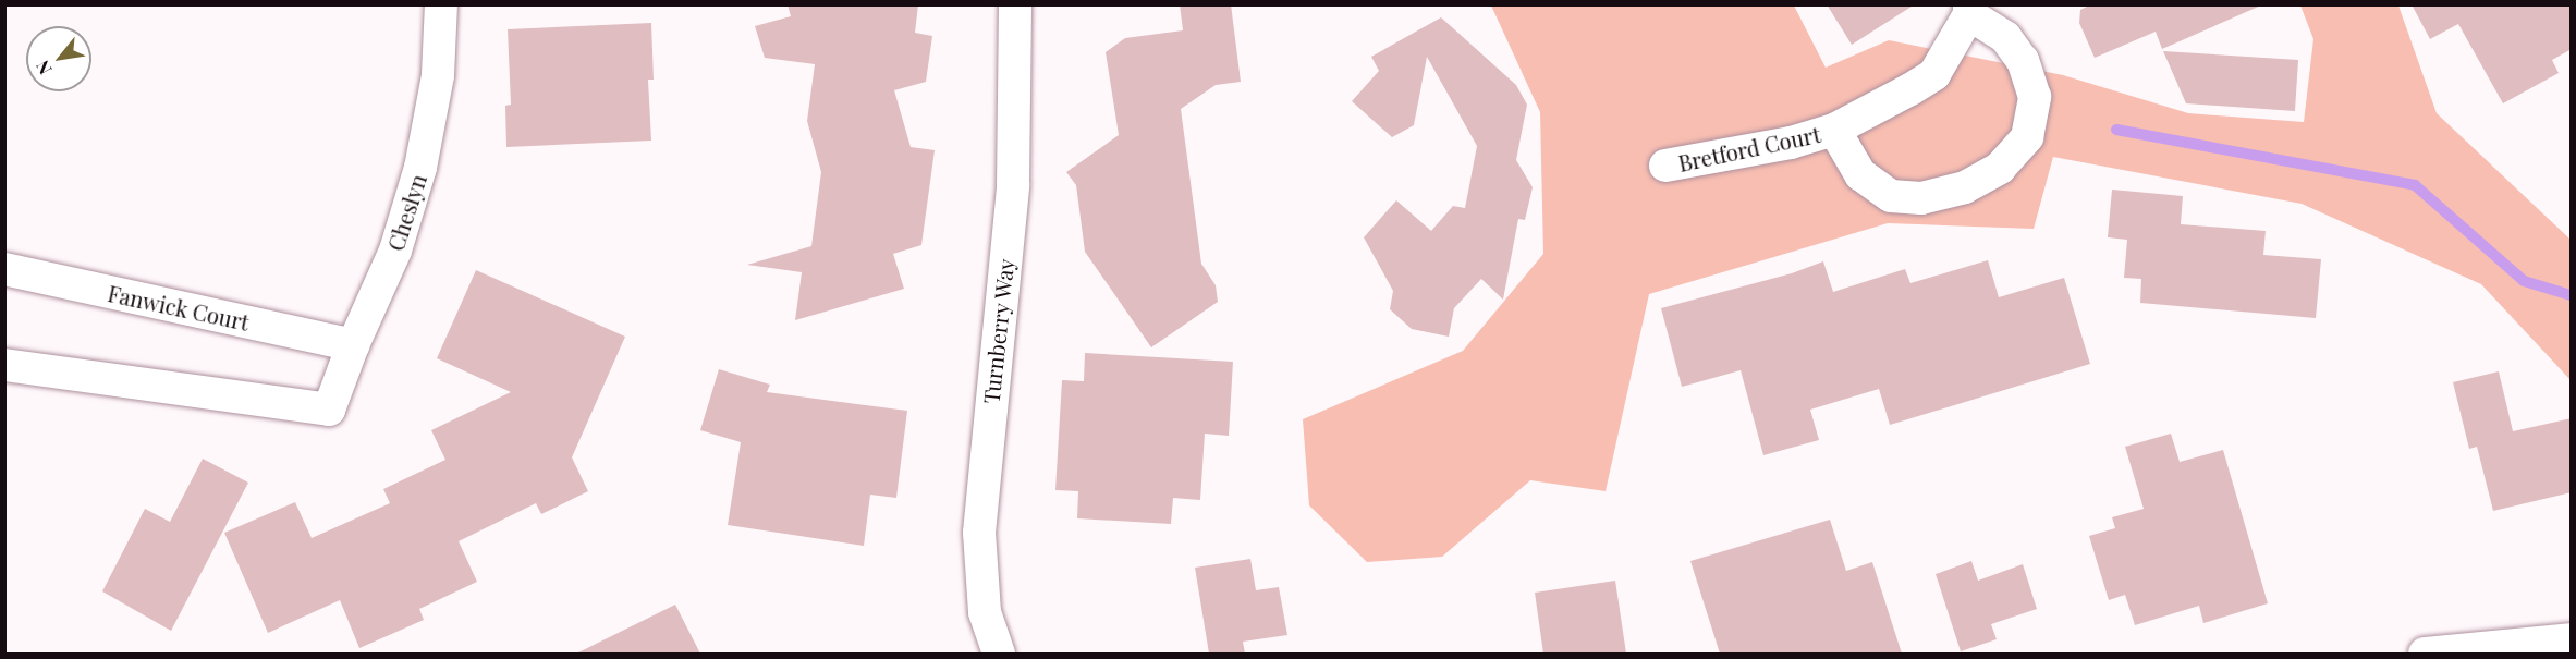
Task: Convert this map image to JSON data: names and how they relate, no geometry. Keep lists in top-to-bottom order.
{
  "streets": {
    "street": [
      "Bretford Court",
      "Cheslyn",
      "Fanwick Court",
      "Turnberry Way"
    ]
  },
  "crossings": [
    ["Cheslyn", "Fanwick Court"]
  ],
  "north": "bottom left"
}
